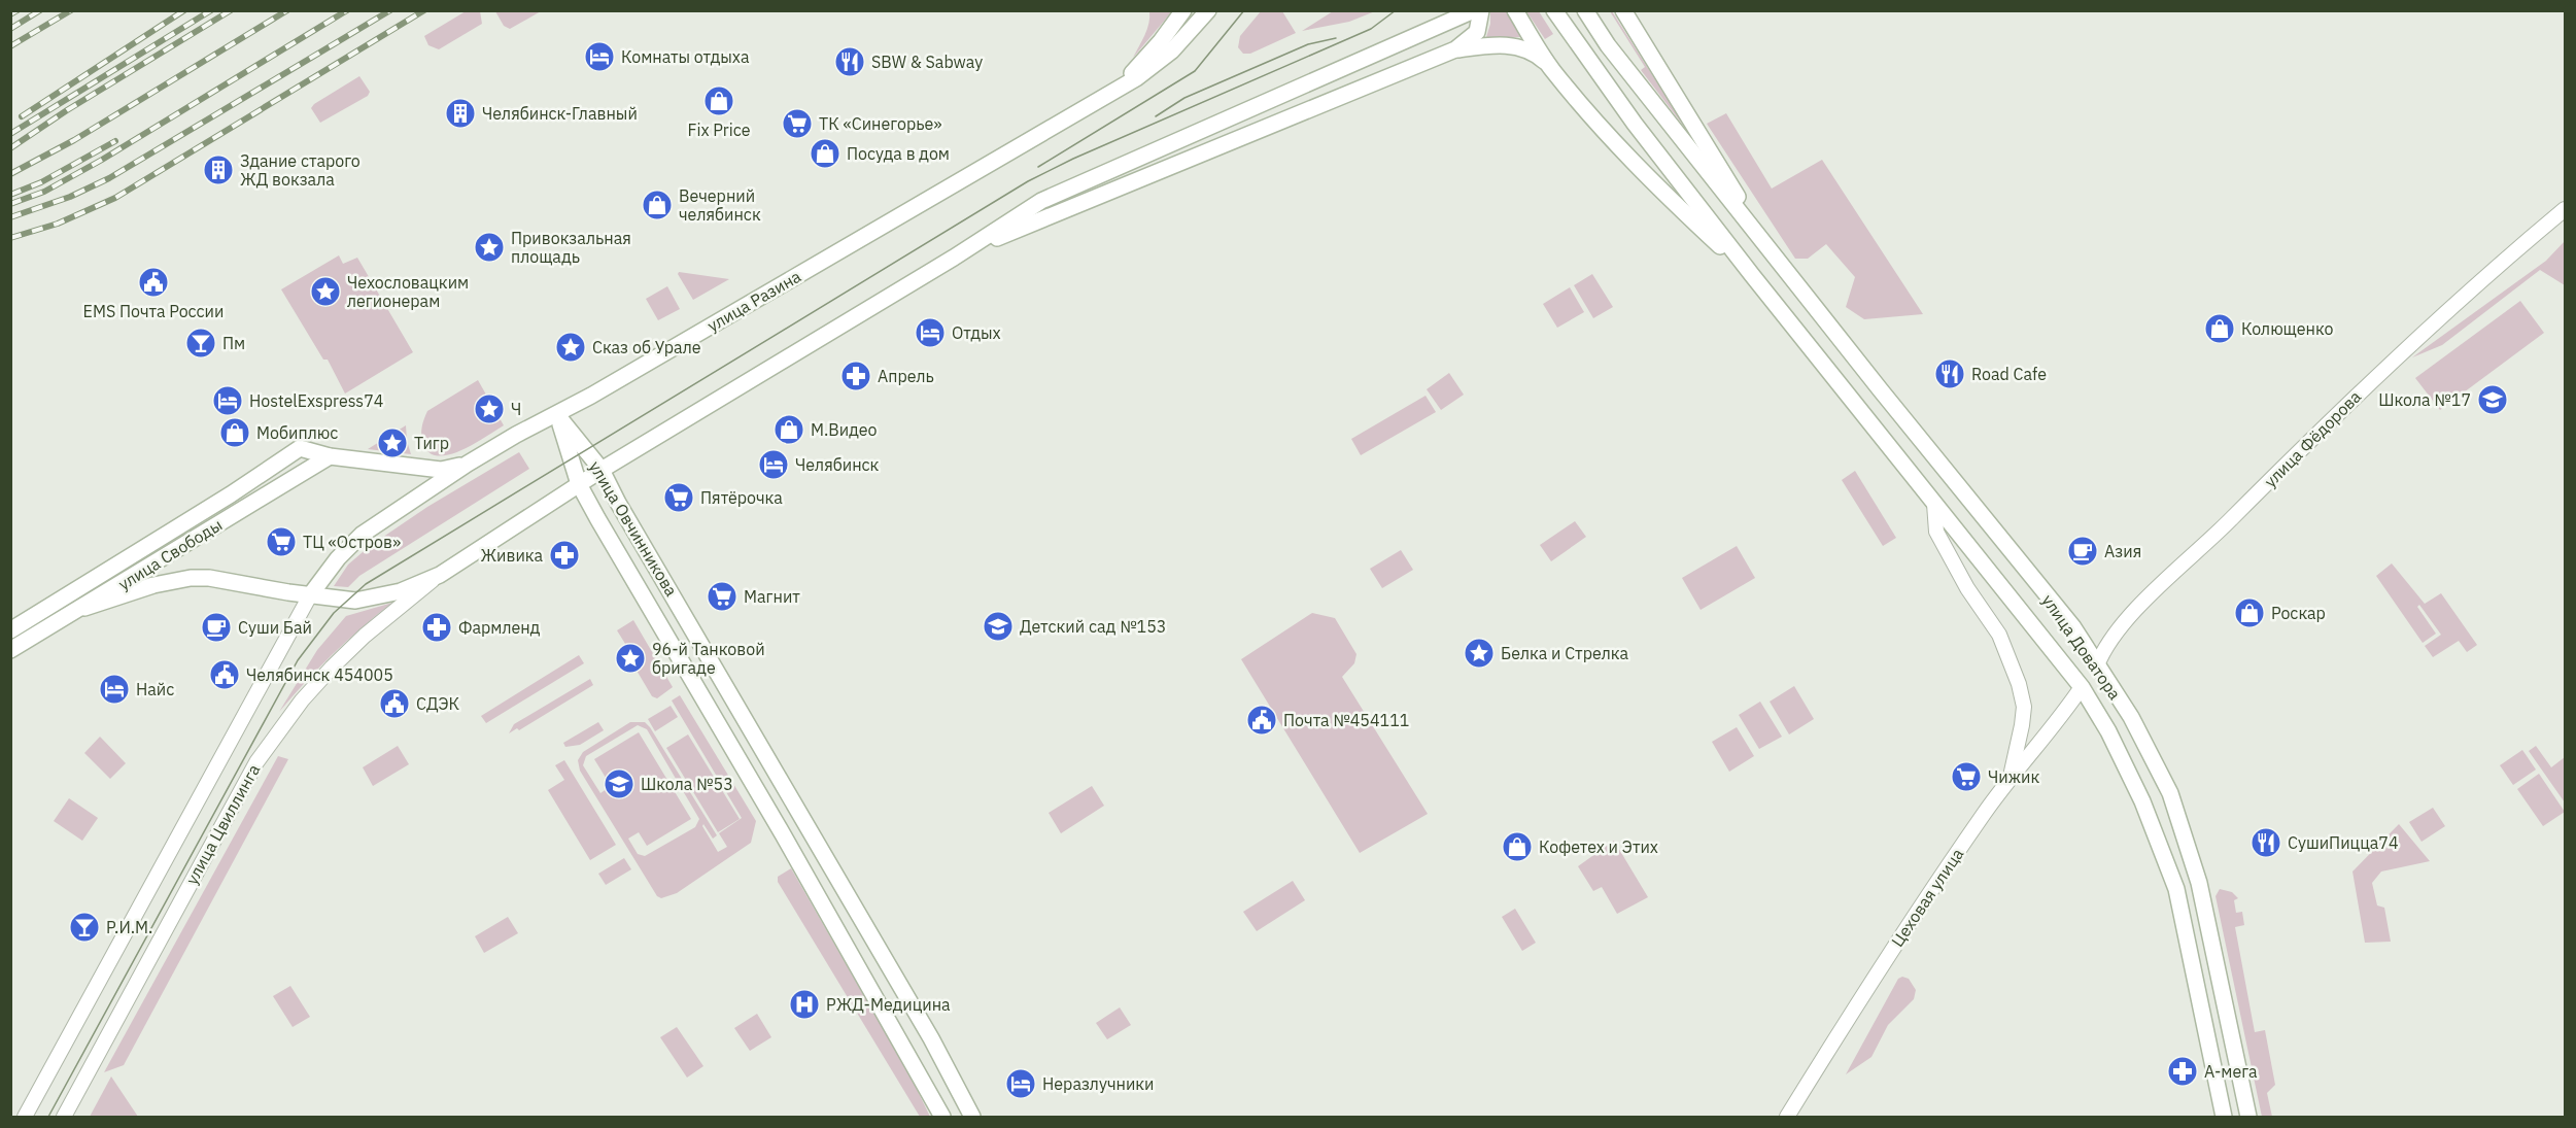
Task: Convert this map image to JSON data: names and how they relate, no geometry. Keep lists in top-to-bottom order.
{
  "streets": {
    "main road": [
      "улица Разина",
      "улица Фёдорова",
      "улица Овчинникова",
      "улица Свободы",
      "улица Доватора",
      "улица Цвиллинга",
      "Цеховая улица"
    ]
  },
  "crossings": [
    ["улица Разина", "улица Овчинникова"],
    ["улица Разина", "улица Цвиллинга"],
    ["улица Фёдорова", "улица Доватора"],
    ["улица Фёдорова", "Цеховая улица"],
    ["улица Доватора", "Цеховая улица"]
  ],
  "places": {
    "hotel": [
      "Комнаты отдыха",
      "Отдых",
      "HostelExspress74",
      "Челябинск",
      "Найс",
      "Неразлучники"
    ],
    "restaurant": ["SBW & Sabway", "Road Cafe", "СушиПицца74"],
    "shop": [
      "Fix Price",
      "Посуда в дом",
      "Вечерний челябинск",
      "Колющенко",
      "М.Видео",
      "Мобиплюс",
      "Роскар",
      "Кофетех и Этих"
    ],
    "building": ["Челябинск-Главный", "Здание старого ЖД вокзала"],
    "supermarket": [
      "ТК «Синегорье»",
      "Пятёрочка",
      "ТЦ «Остров»",
      "Магнит",
      "Чижик"
    ],
    "place": [
      "Привокзальная площадь",
      "Чехословацким легионерам",
      "Сказ об Урале",
      "Ч",
      "Тигр",
      "Белка и Стрелка",
      "96-й Танковой бригаде"
    ],
    "public building": [
      "EMS Почта России",
      "Челябинск 454005",
      "СДЭК",
      "Почта №454111"
    ],
    "bar": ["Пм", "Р.И.М."],
    "pharmacy": [
      "Апрель",
      "Живика",
      "Фармленд",
      "А-мега"
    ],
    "school or university": ["Школа №17", "Детский сад №153", "Школа №53"],
    "cafe": ["Азия", "Суши Бай"],
    "hospital": ["РЖД-Медицина"]
  }
}
